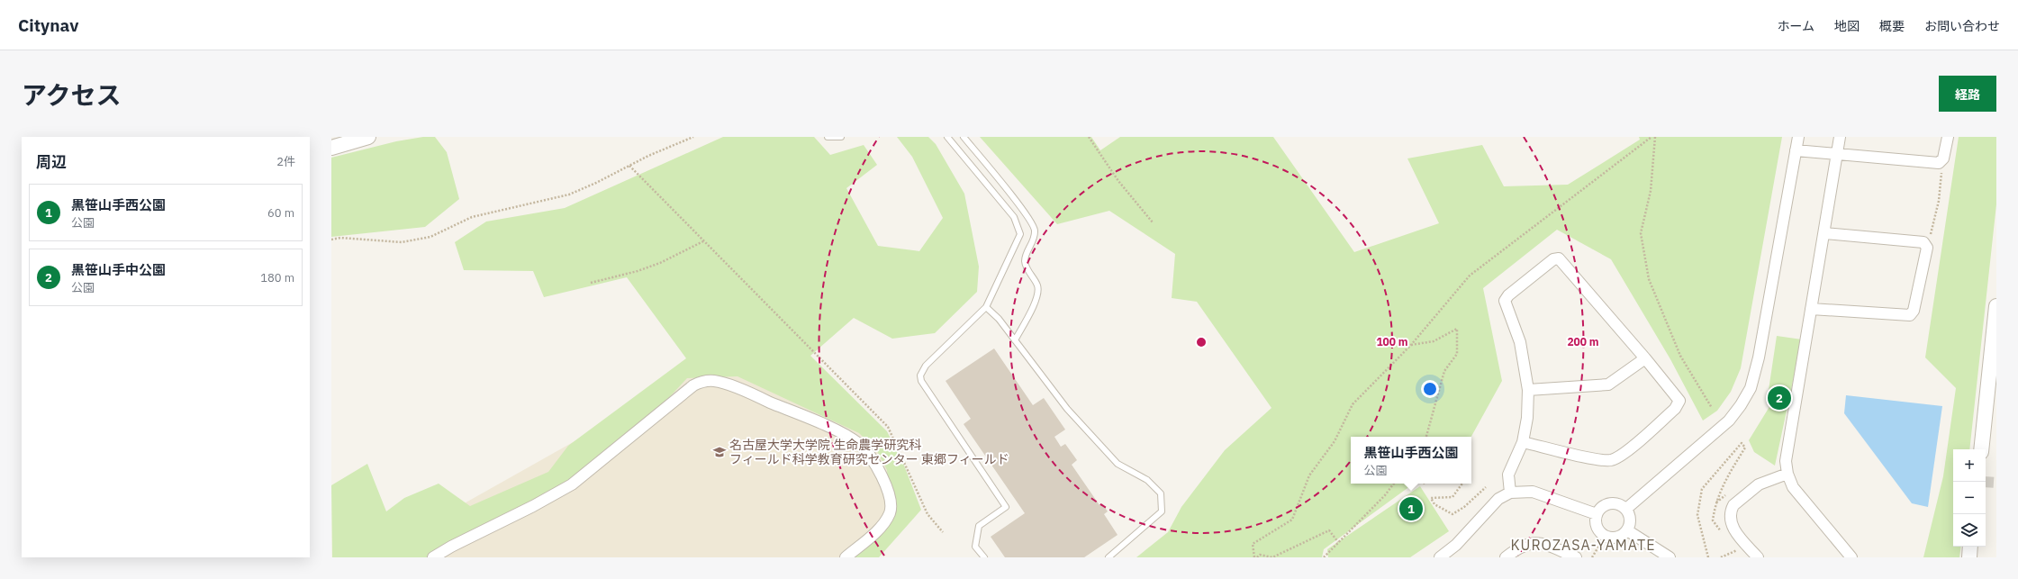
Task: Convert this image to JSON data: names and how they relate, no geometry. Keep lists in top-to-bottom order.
{
  "districts": ["KUROZASA-YAMATE"],
  "places": {
    "school or university": ["名古屋大学大学院 生命農学研究科 フィールド科学教育研究センター 東郷フィールド"]
  },
  "page": {
    "header": "Citynav",
    "nav": [
      "ホーム",
      "地図",
      "概要",
      "お問い合わせ"
    ],
    "title": "アクセス",
    "buttons": "経路",
    "heading": ["周辺", "2件"],
    "list": [
      {
        "mark": "1",
        "name": "黒笹山手西公園",
        "note": "公園",
        "value": "60 m"
      },
      {
        "mark": "2",
        "name": "黒笹山手中公園",
        "note": "公園",
        "value": "180 m"
      }
    ],
    "pins": ["2", "1"],
    "popup": ["黒笹山手西公園", "公園"],
    "map_buttons": ["+", "−"]
  },
  "rings": ["100 m", "200 m"]
}
